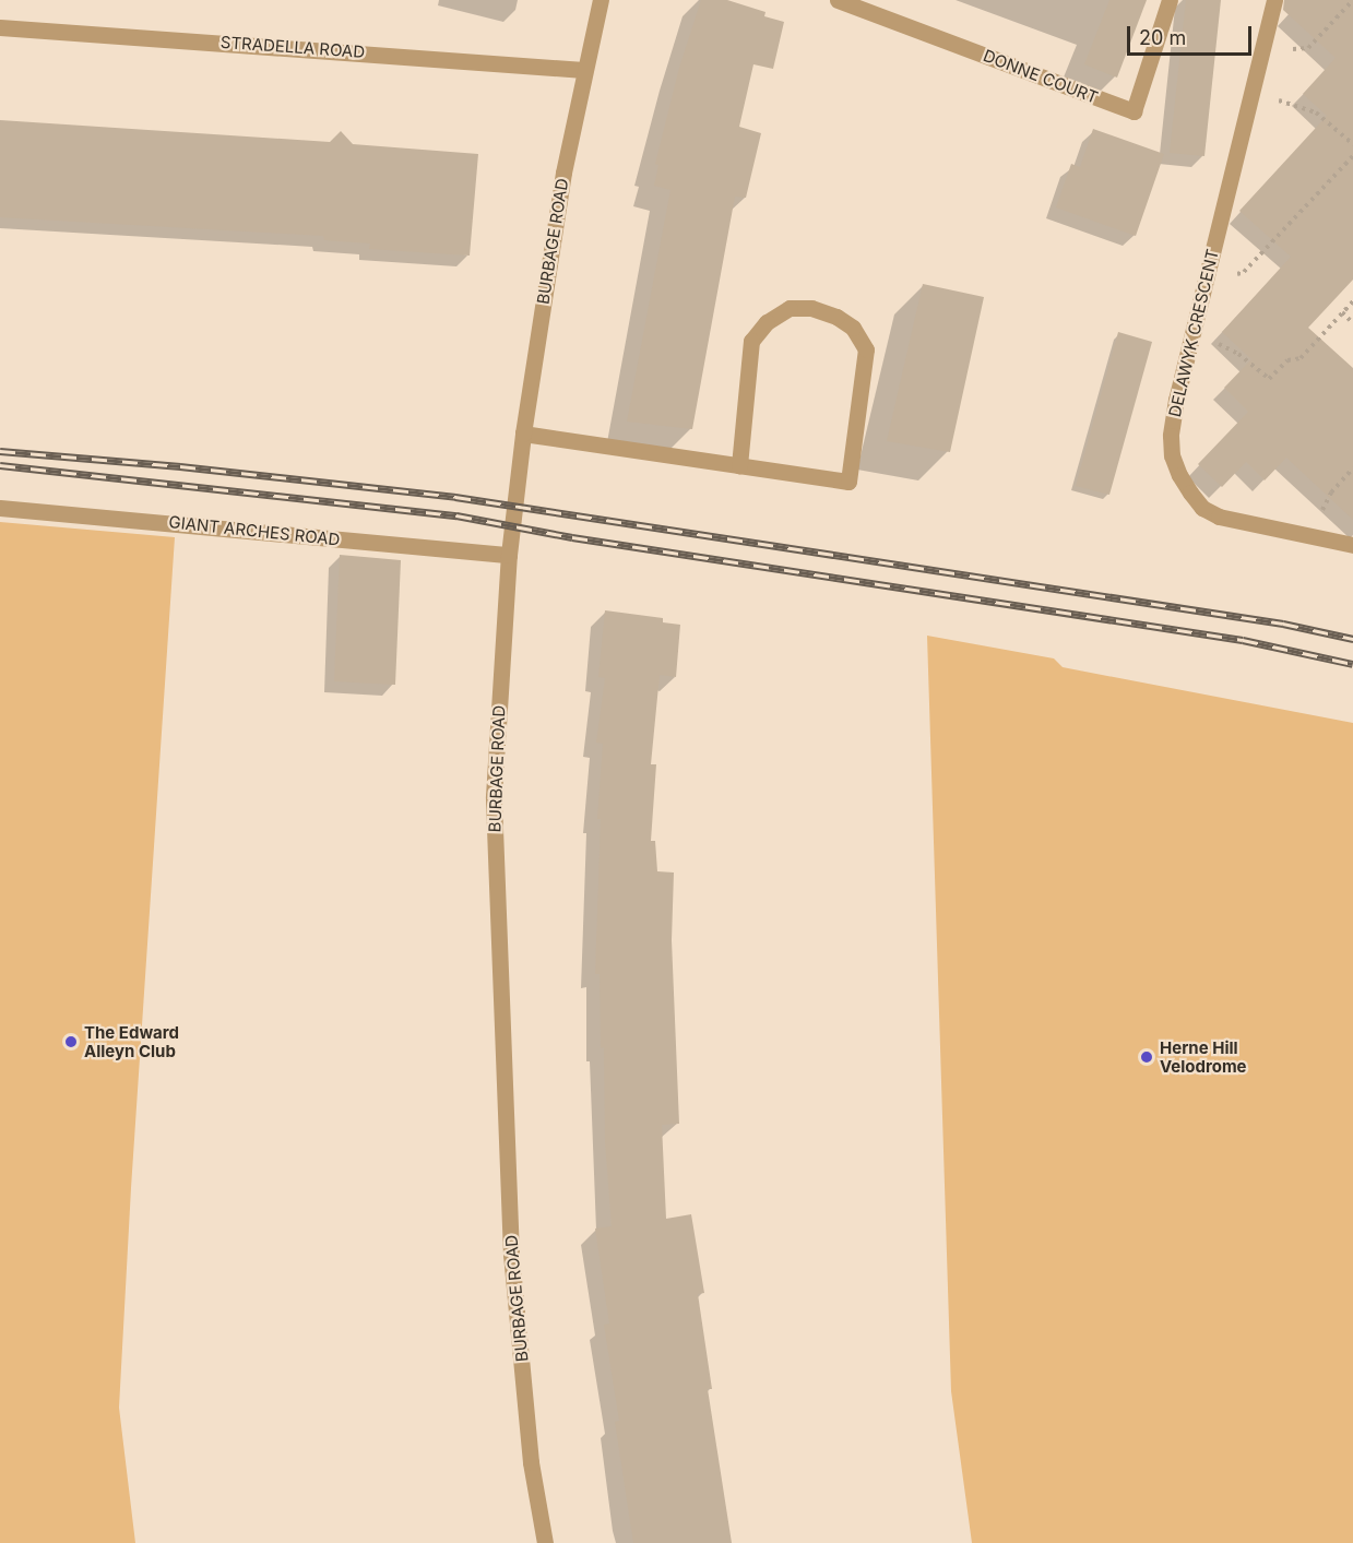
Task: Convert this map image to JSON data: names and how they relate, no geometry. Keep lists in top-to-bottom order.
{
  "streets": {
    "street": [
      "STRADELLA ROAD",
      "DONNE COURT",
      "BURBAGE ROAD",
      "DELAWYK CRESCENT",
      "GIANT ARCHES ROAD"
    ]
  },
  "crossings": [
    ["STRADELLA ROAD", "BURBAGE ROAD"],
    ["BURBAGE ROAD", "GIANT ARCHES ROAD"]
  ],
  "places": ["The Edward Alleyn Club", "Herne Hill Velodrome"],
  "scale_bar": "20 m"
}
